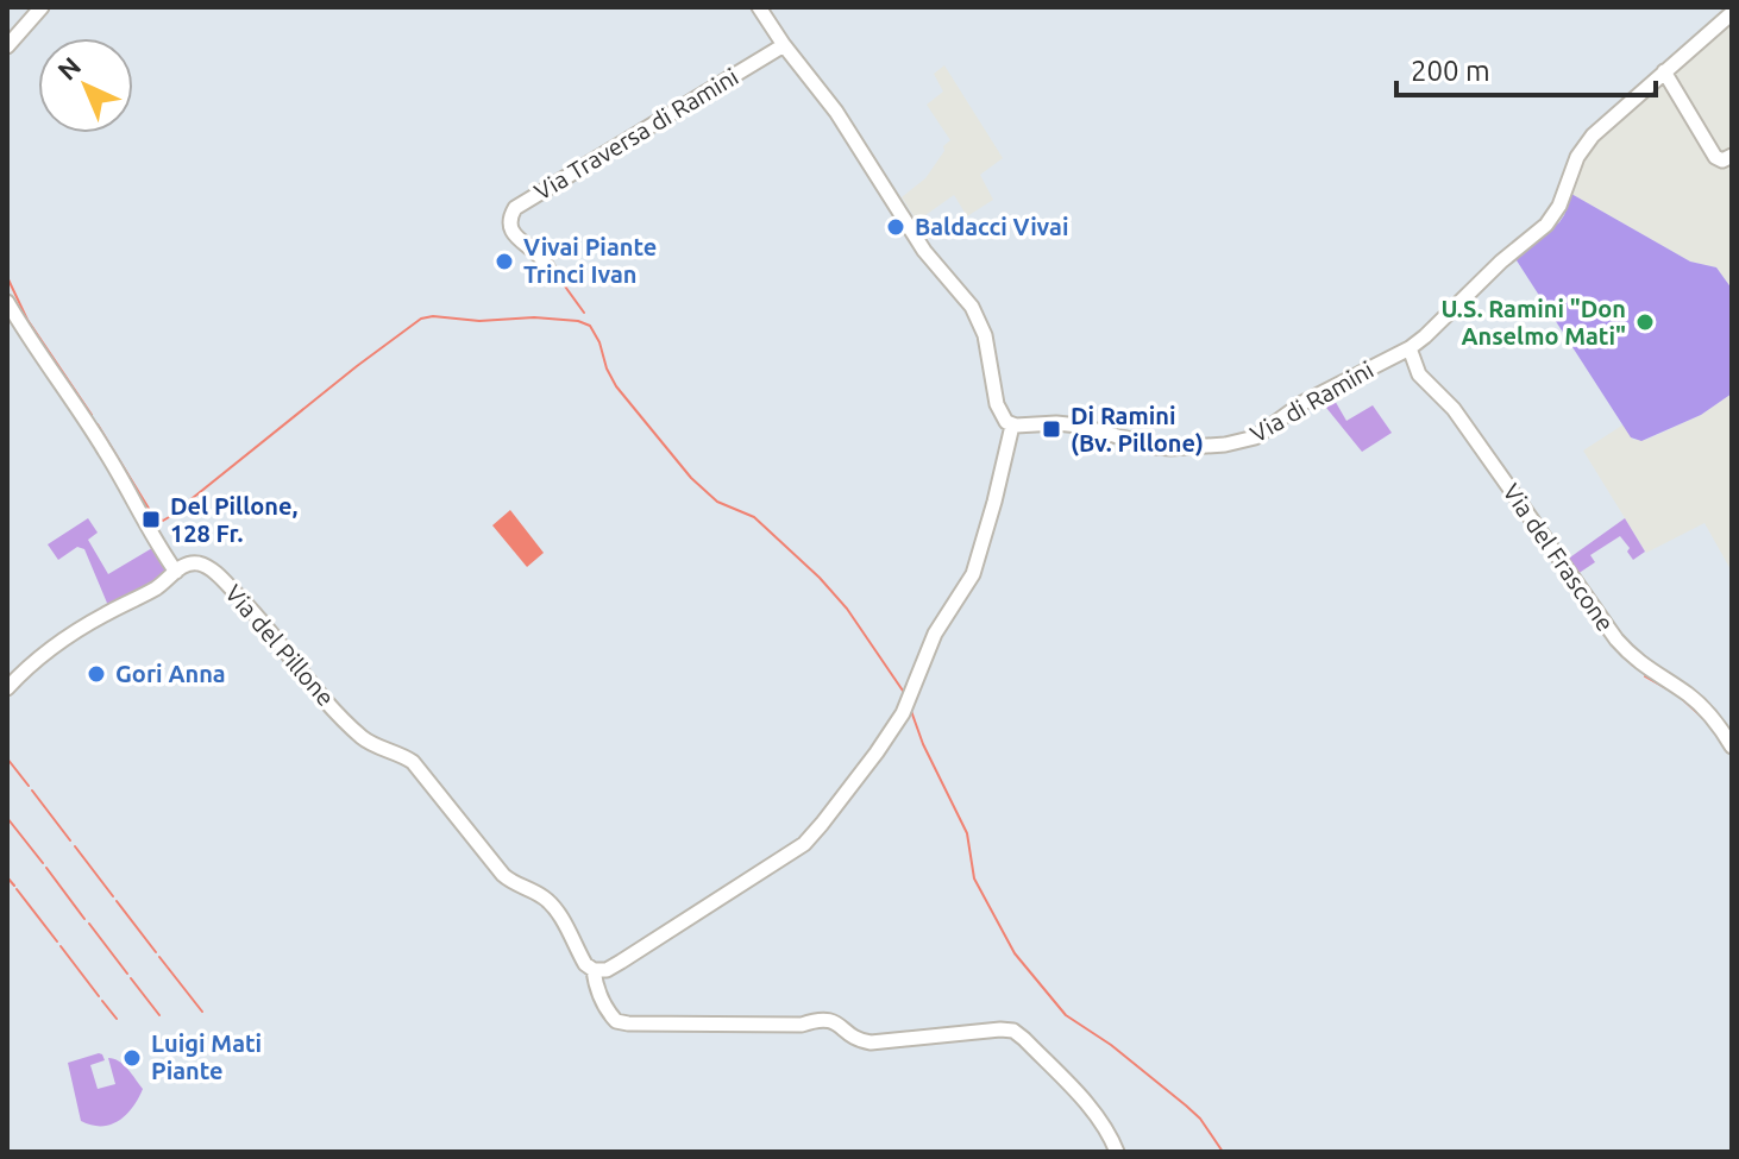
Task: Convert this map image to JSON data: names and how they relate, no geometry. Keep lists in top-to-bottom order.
{
  "streets": {
    "street": [
      "Via Traversa di Ramini",
      "Via di Ramini",
      "Via del Frascone",
      "Via del Pillone"
    ]
  },
  "crossings": [
    ["Via di Ramini", "Via del Frascone"]
  ],
  "places": {
    "other": [
      "Baldacci Vivai",
      "Vivai Piante Trinci Ivan",
      "U.S. Ramini \"Don Anselmo Mati\"",
      "Gori Anna",
      "Luigi Mati Piante"
    ],
    "transit": ["Di Ramini (Bv. Pillone)", "Del Pillone, 128 Fr."]
  },
  "scale_bar": "200 m",
  "north": "top left"
}
